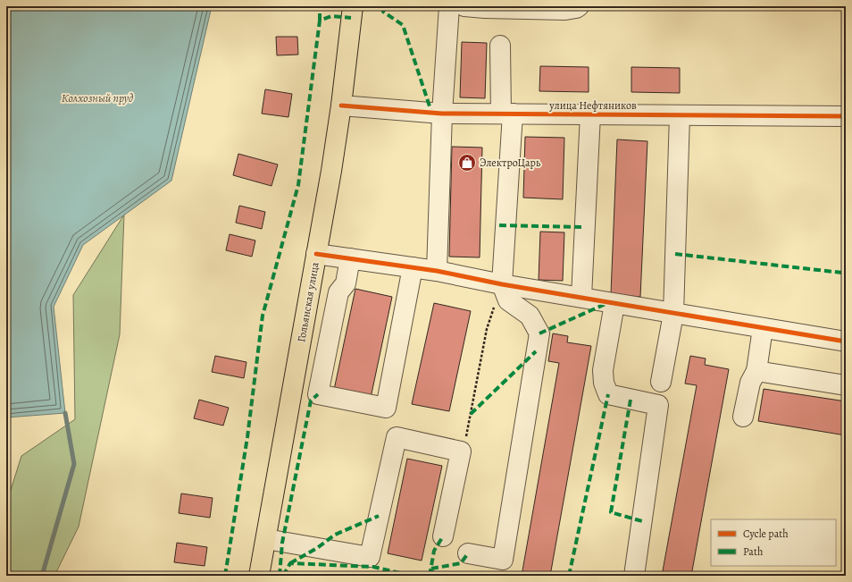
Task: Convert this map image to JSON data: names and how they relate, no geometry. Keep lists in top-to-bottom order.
{
  "streets": {
    "main road": ["Гольянская улица"],
    "street": ["улица Нефтяников"]
  },
  "crossings": [
    ["улица Нефтяников", "Гольянская улица"]
  ],
  "water": ["Колхозный пруд"],
  "places": {
    "shop": ["ЭлектроЦарь"]
  },
  "legend": ["Cycle path", "Path"]
}
